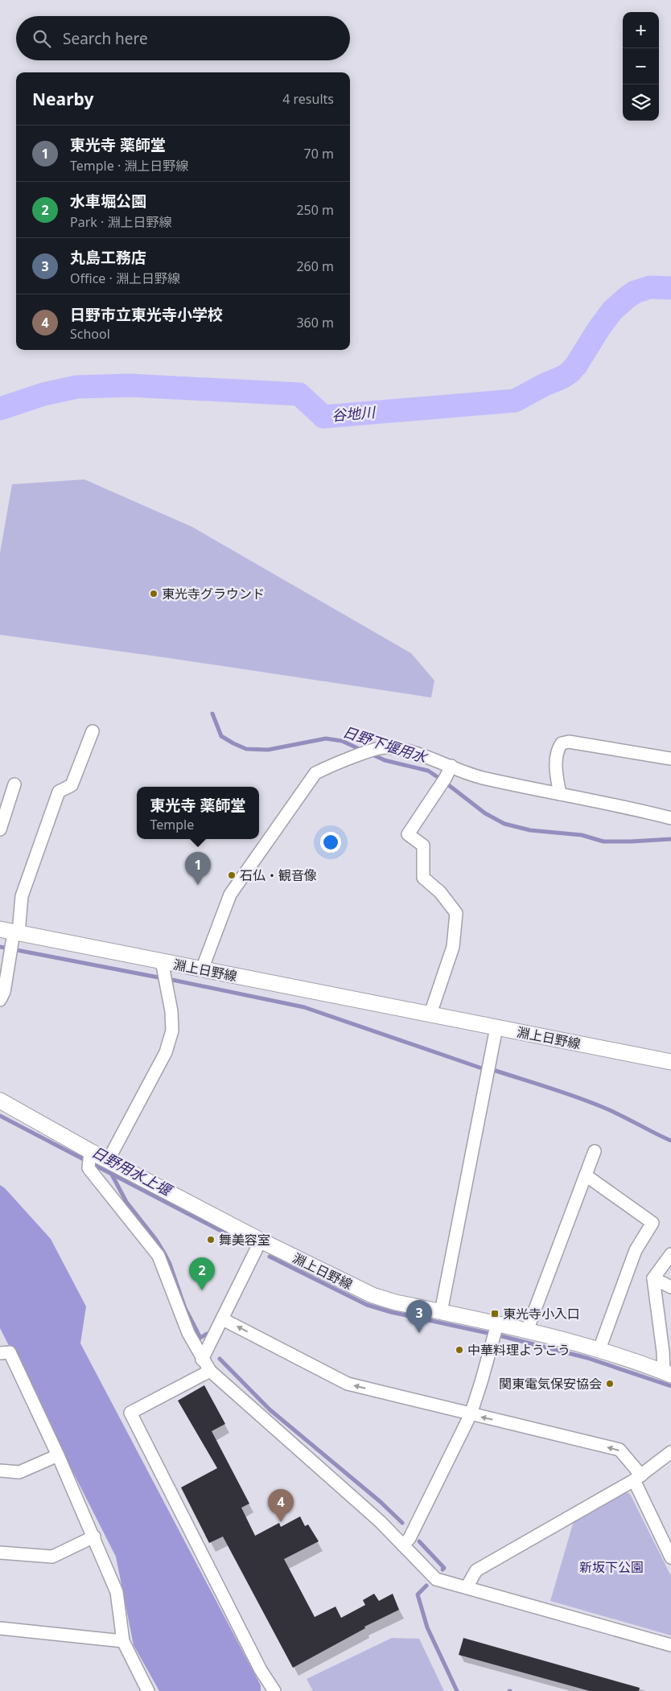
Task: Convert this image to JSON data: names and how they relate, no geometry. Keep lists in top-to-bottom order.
{
  "streets": {
    "main road": ["淵上日野線"]
  },
  "water": ["谷地川", "日野下堰用水", "日野用水上堰"],
  "parks": ["新坂下公園"],
  "places": {
    "other": [
      "東光寺グラウンド",
      "石仏・観音像",
      "舞美容室",
      "中華料理ようこう",
      "関東電気保安協会"
    ],
    "transit": ["東光寺小入口"]
  },
  "page": {
    "map_buttons": ["+", "−"],
    "search": "Search here",
    "heading": ["Nearby", "4 results"],
    "list": [
      {
        "mark": "1",
        "name": "東光寺 薬師堂",
        "note": "Temple · 淵上日野線",
        "value": "70 m"
      },
      {
        "mark": "2",
        "name": "水車堀公園",
        "note": "Park · 淵上日野線",
        "value": "250 m"
      },
      {
        "mark": "3",
        "name": "丸島工務店",
        "note": "Office · 淵上日野線",
        "value": "260 m"
      },
      {
        "mark": "4",
        "name": "日野市立東光寺小学校",
        "note": "School",
        "value": "360 m"
      }
    ],
    "popup": ["東光寺 薬師堂", "Temple"],
    "pins": [
      "1",
      "2",
      "3",
      "4"
    ]
  }
}
